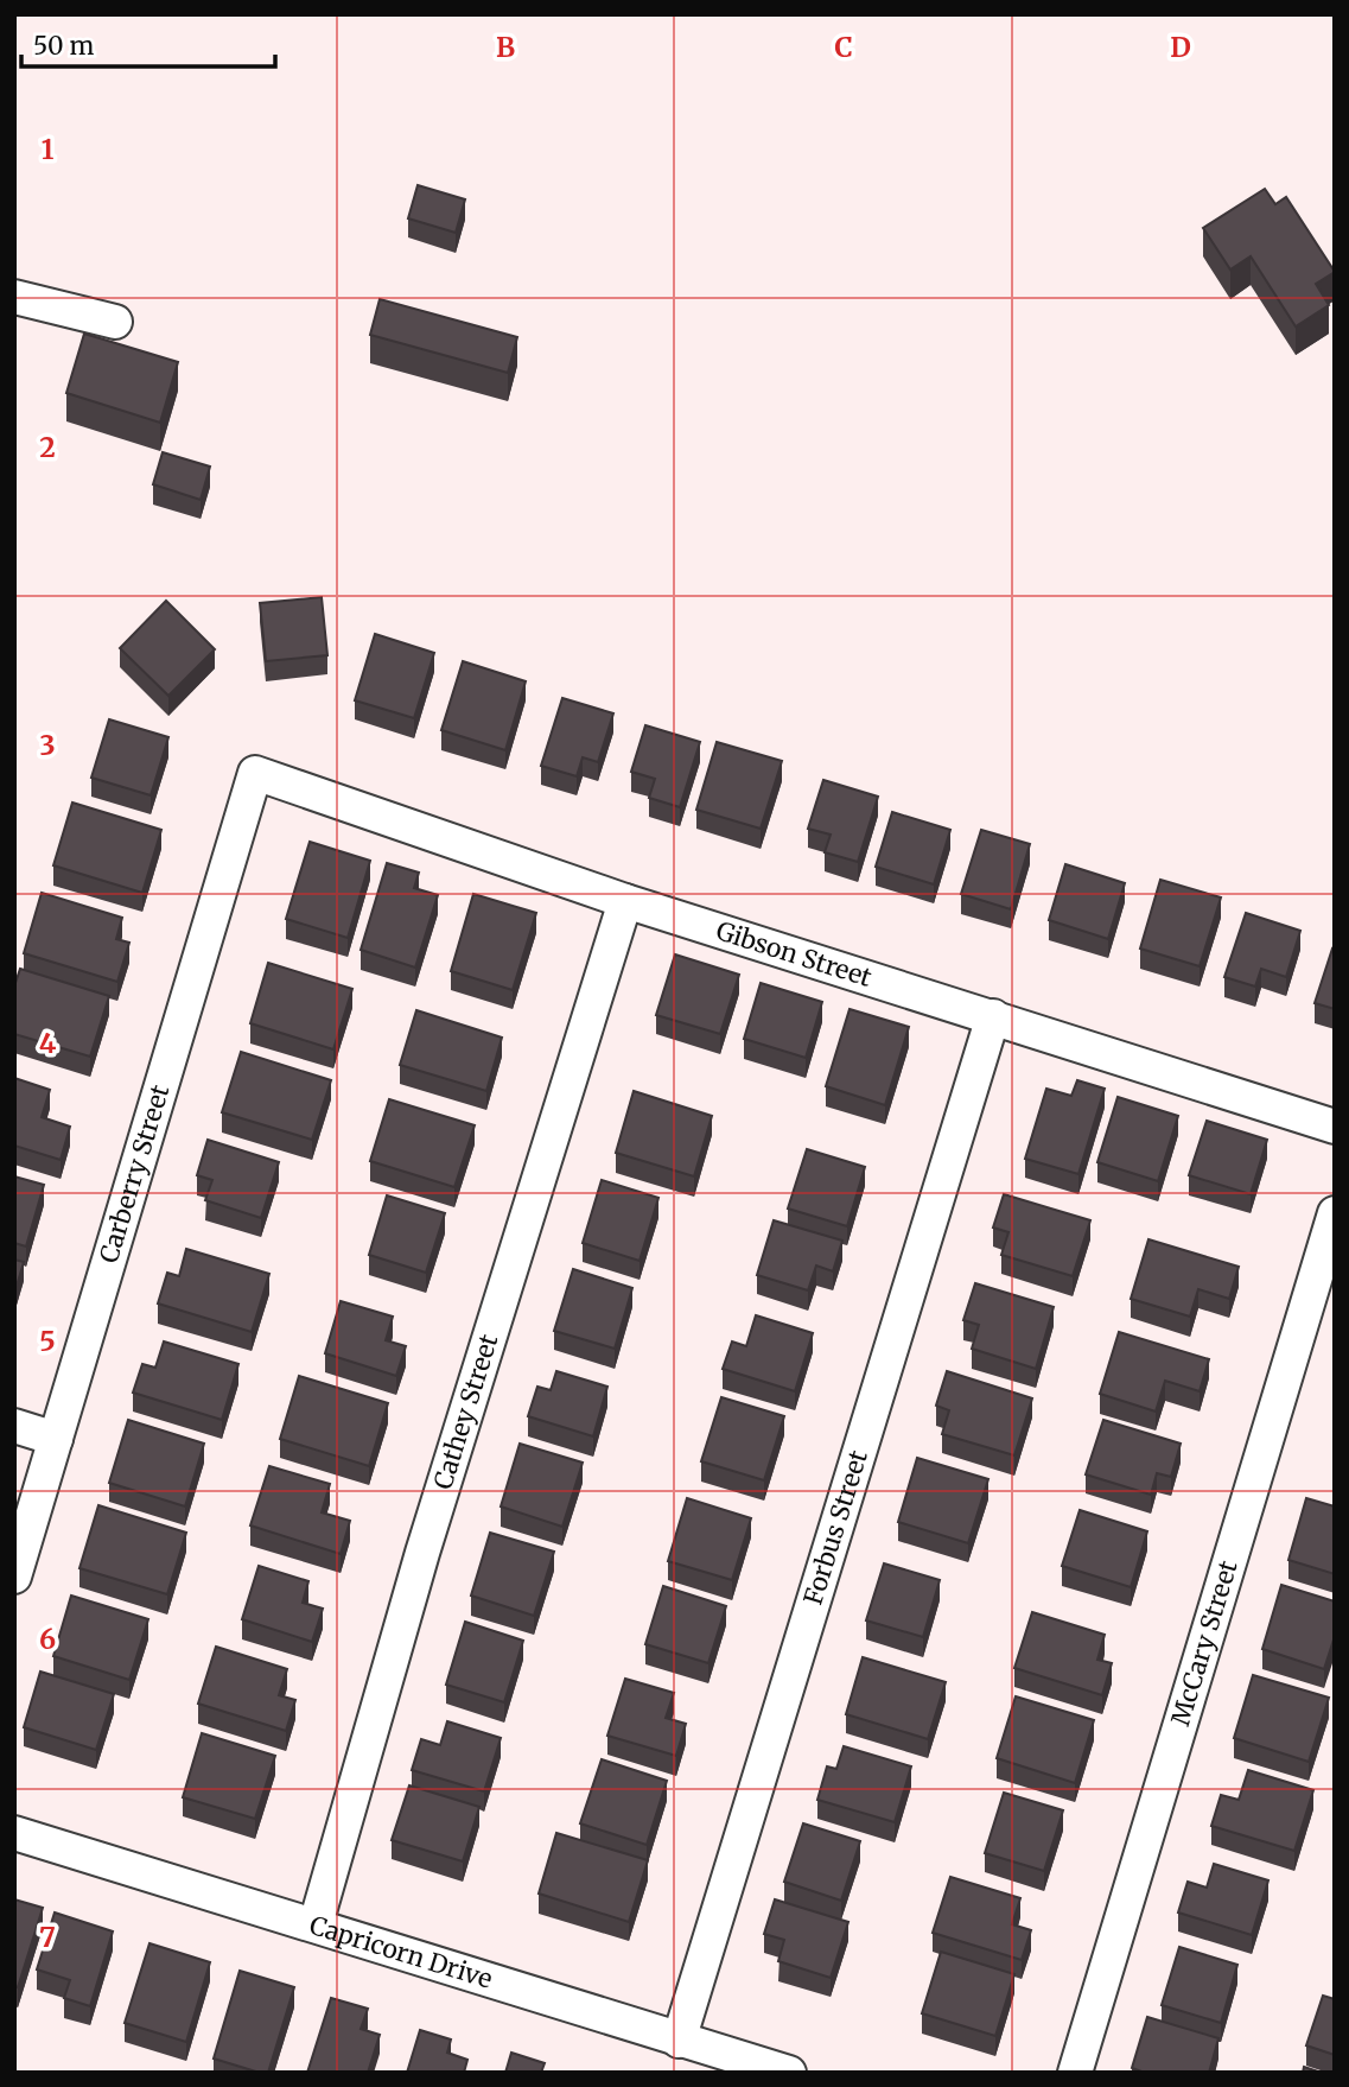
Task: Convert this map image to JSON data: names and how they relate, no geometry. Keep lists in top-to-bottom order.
{
  "streets": {
    "street": [
      "Gibson Street",
      "Carberry Street",
      "Cathey Street",
      "Forbus Street",
      "McCary Street",
      "Capricorn Drive"
    ]
  },
  "crossings": [
    ["Gibson Street", "Carberry Street"],
    ["Gibson Street", "Cathey Street"],
    ["Gibson Street", "Forbus Street"],
    ["Cathey Street", "Capricorn Drive"],
    ["Forbus Street", "Capricorn Drive"]
  ],
  "scale_bar": "50 m",
  "grid": {
    "columns": ["B", "C", "D"],
    "rows": [
      "1",
      "2",
      "3",
      "4",
      "5",
      "6",
      "7"
    ]
  }
}
